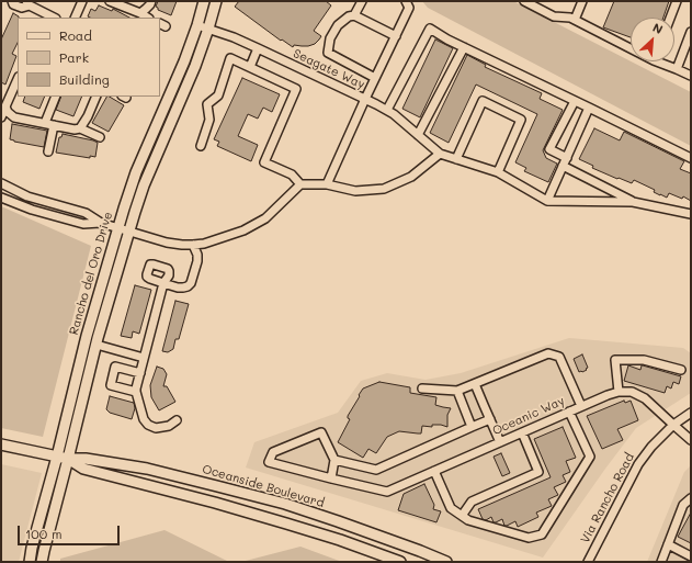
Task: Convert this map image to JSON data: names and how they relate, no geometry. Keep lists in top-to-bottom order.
{
  "streets": {
    "main road": ["Rancho del Oro Drive", "Oceanside Boulevard"],
    "street": ["Seagate Way", "Oceanic Way", "Via Rancho Road"]
  },
  "crossings": [
    ["Seagate Way", "Rancho del Oro Drive"],
    ["Rancho del Oro Drive", "Oceanside Boulevard"],
    ["Oceanic Way", "Via Rancho Road"]
  ],
  "legend": ["Road", "Park", "Building"],
  "scale_bar": "100 m",
  "north": "top right"
}
